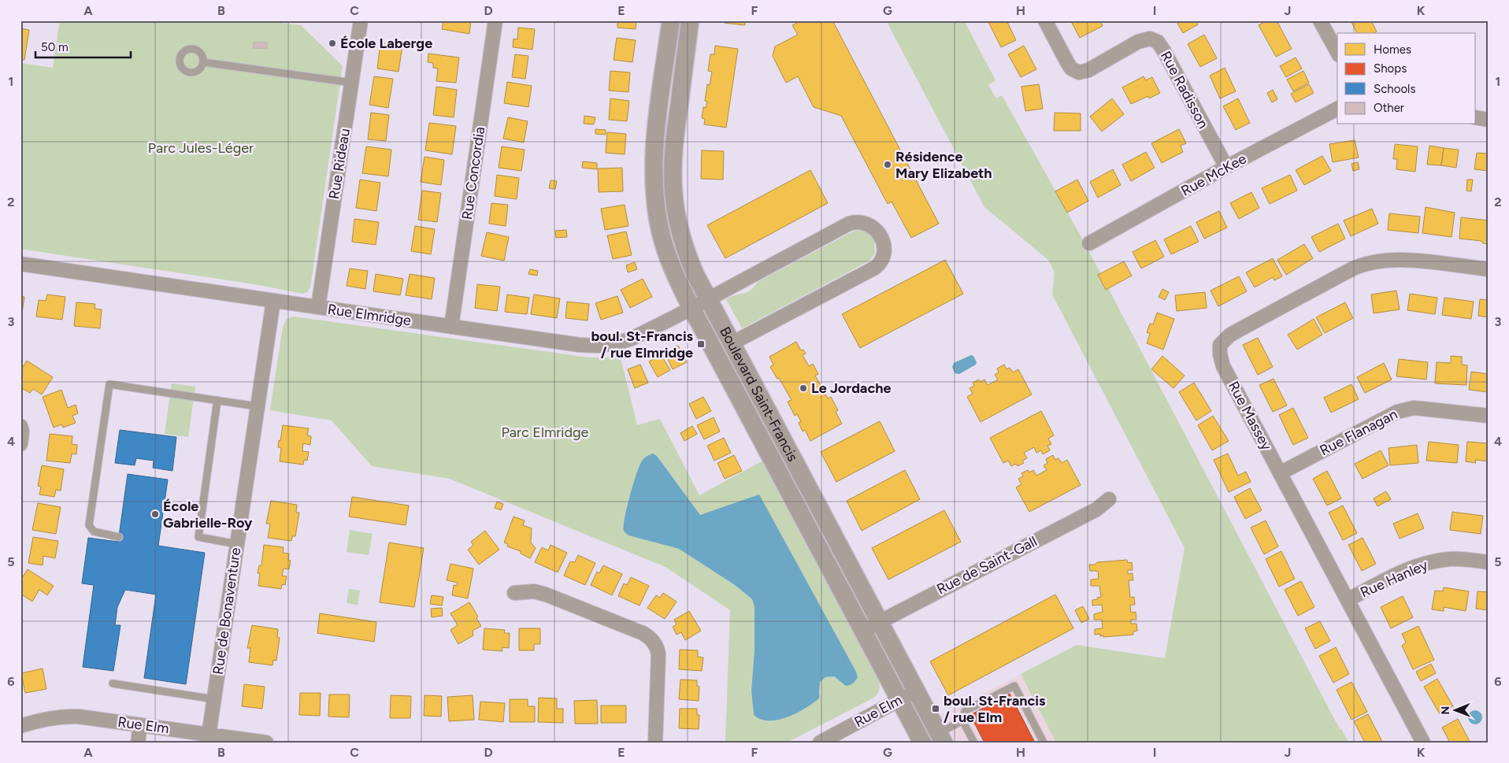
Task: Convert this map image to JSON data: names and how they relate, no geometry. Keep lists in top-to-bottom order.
{
  "streets": {
    "street": [
      "Rue Radisson",
      "Rue Rideau",
      "Rue Concordia",
      "Rue McKee",
      "Rue Elmridge",
      "Boulevard Saint-Francis",
      "Rue Massey",
      "Rue Flanagan",
      "Rue de Saint-Gall",
      "Rue Hanley",
      "Rue de Bonaventure",
      "Rue Elm"
    ]
  },
  "crossings": [
    ["Rue Radisson", "Rue McKee"],
    ["Rue Rideau", "Rue Elmridge"],
    ["Rue Concordia", "Rue Elmridge"],
    ["Rue Elmridge", "Boulevard Saint-Francis"],
    ["Rue Elmridge", "Rue de Bonaventure"],
    ["Boulevard Saint-Francis", "Rue de Saint-Gall"],
    ["Boulevard Saint-Francis", "Rue Elm"],
    ["Rue Massey", "Rue Flanagan"],
    ["Rue Massey", "Rue Hanley"],
    ["Rue de Bonaventure", "Rue Elm"]
  ],
  "parks": ["Parc Jules-Léger", "Parc Elmridge"],
  "places": {
    "other": [
      "École Laberge",
      "Résidence Mary Elizabeth",
      "Le Jordache",
      "École Gabrielle-Roy"
    ],
    "transit": ["boul. St-Francis / rue Elmridge", "boul. St-Francis / rue Elm"]
  },
  "legend": [
    "Homes",
    "Shops",
    "Schools",
    "Other"
  ],
  "scale_bar": "50 m",
  "north": "left",
  "grid": {
    "columns": [
      "A",
      "B",
      "C",
      "D",
      "E",
      "F",
      "G",
      "H",
      "I",
      "J",
      "K"
    ],
    "rows": [
      "1",
      "2",
      "3",
      "4",
      "5",
      "6"
    ]
  }
}
